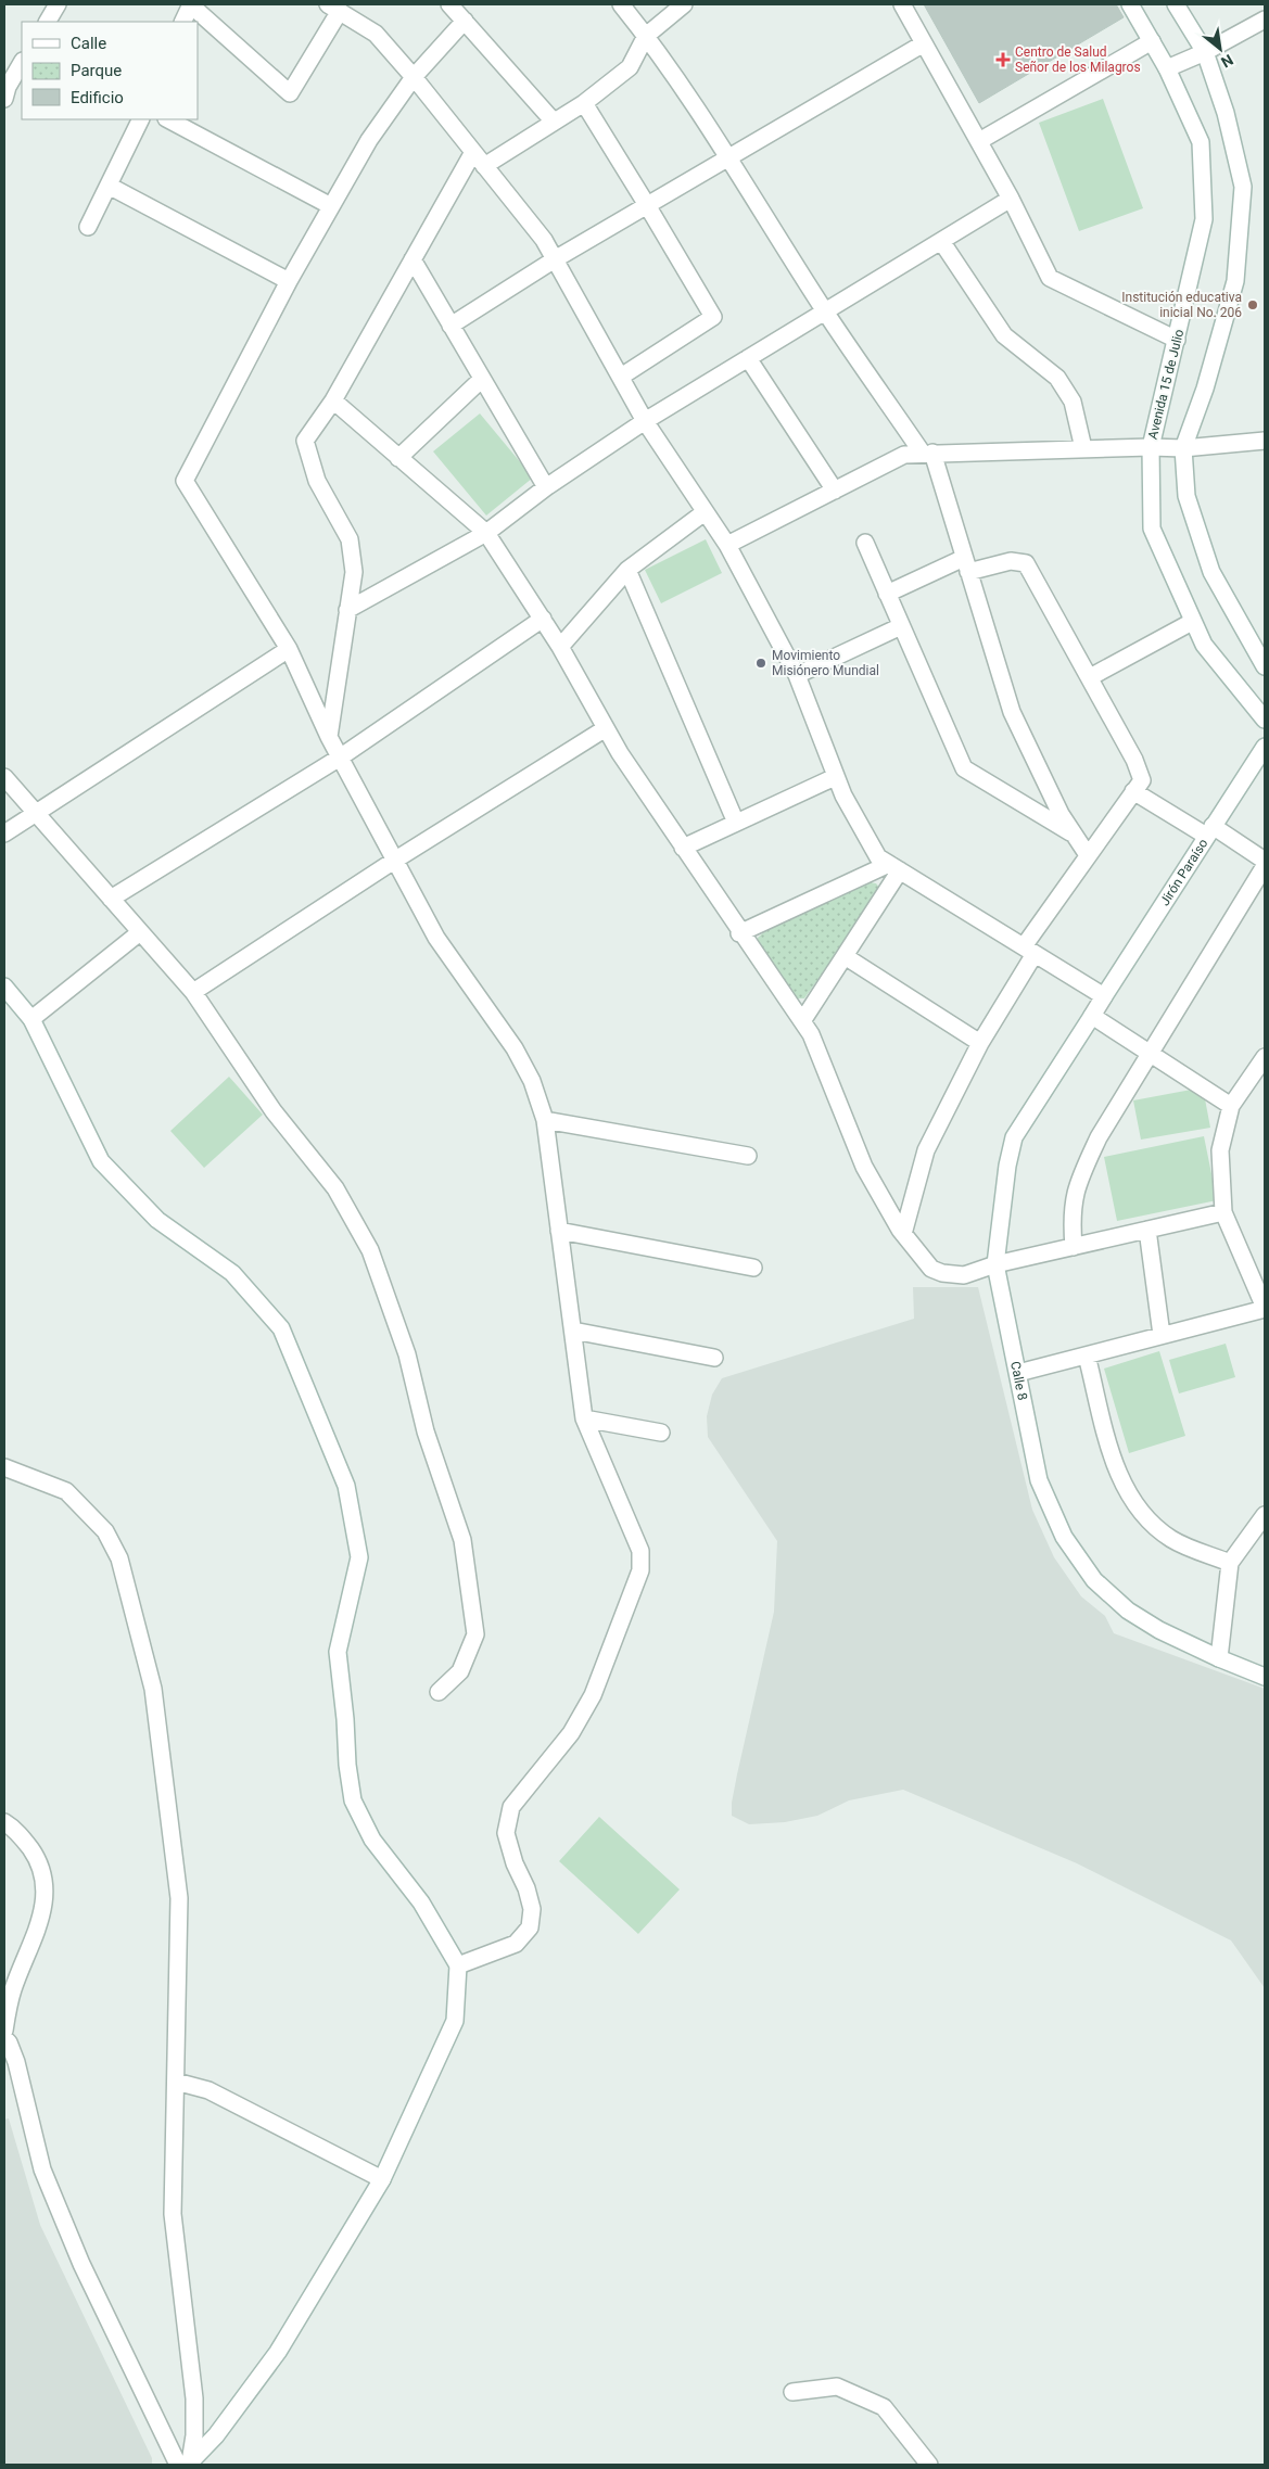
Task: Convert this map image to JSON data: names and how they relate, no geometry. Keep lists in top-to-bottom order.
{
  "streets": {
    "street": ["Avenida 15 de Julio", "Jirón Paraíso", "Calle 8"]
  },
  "crossings": [
    ["Jirón Paraíso", "Calle 8"]
  ],
  "places": {
    "health": ["Centro de Salud Señor de los Milagros"],
    "other": ["Institución educativa inicial No. 206", "Movimiento Misiónero Mundial"]
  },
  "legend": ["Calle", "Parque", "Edificio"],
  "north": "bottom right"
}
